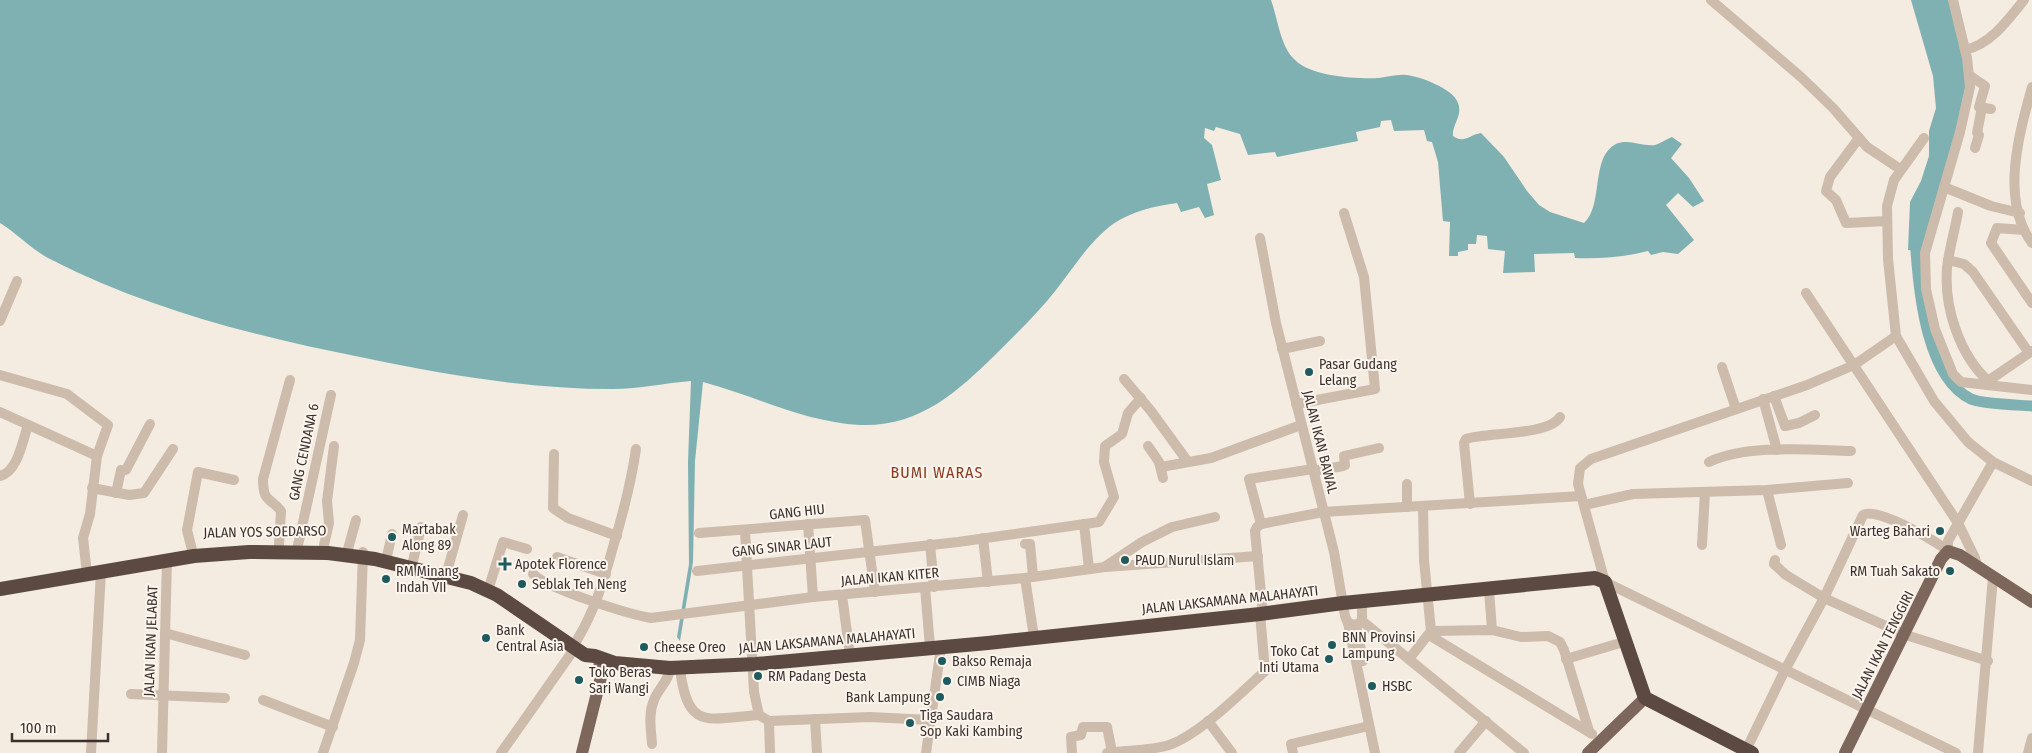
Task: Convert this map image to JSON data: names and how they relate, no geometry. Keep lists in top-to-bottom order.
{
  "streets": {
    "highway": ["JALAN YOS SOEDARSO", "JALAN LAKSAMANA MALAHAYATI"],
    "main road": ["JALAN IKAN TENGGIRI"],
    "street": [
      "JALAN IKAN BAWAL",
      "GANG CENDANA 6",
      "GANG HIU",
      "GANG SINAR LAUT",
      "JALAN IKAN KITER",
      "JALAN IKAN JELABAT"
    ]
  },
  "crossings": [
    ["JALAN IKAN BAWAL", "JALAN LAKSAMANA MALAHAYATI"],
    ["GANG CENDANA 6", "JALAN YOS SOEDARSO"],
    ["GANG HIU", "GANG SINAR LAUT"],
    ["JALAN YOS SOEDARSO", "JALAN LAKSAMANA MALAHAYATI"],
    ["JALAN YOS SOEDARSO", "JALAN IKAN JELABAT"]
  ],
  "districts": ["BUMI WARAS"],
  "places": {
    "other": [
      "Pasar Gudang Lelang",
      "Warteg Bahari",
      "Martabak Along 89",
      "PAUD Nurul Islam",
      "RM Tuah Sakato",
      "RM Minang Indah VII",
      "Seblak Teh Neng",
      "Bank Central Asia",
      "BNN Provinsi Lampung",
      "Cheese Oreo",
      "Toko Cat Inti Utama",
      "Bakso Remaja",
      "RM Padang Desta",
      "Toko Beras Sari Wangi",
      "CIMB Niaga",
      "HSBC",
      "Bank Lampung",
      "Tiga Saudara Sop Kaki Kambing"
    ],
    "health": ["Apotek Florence"]
  },
  "scale_bar": "100 m"
}
